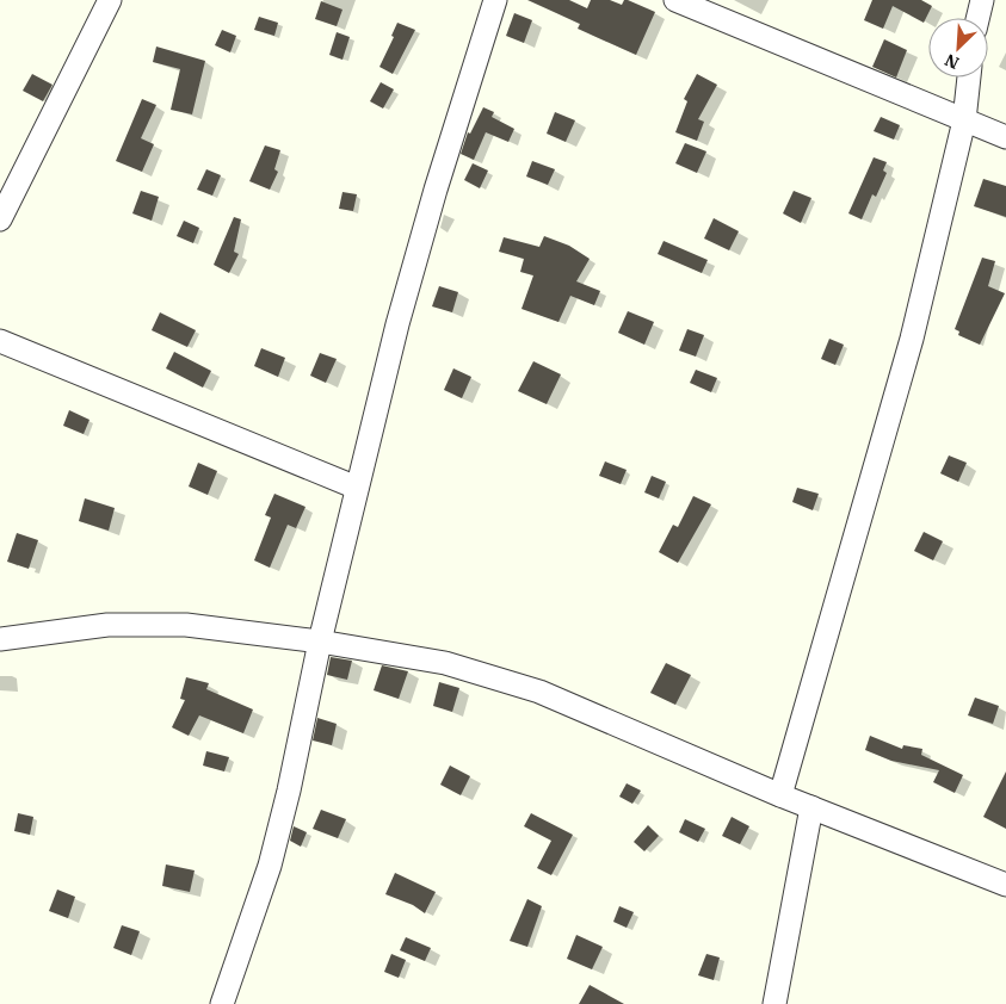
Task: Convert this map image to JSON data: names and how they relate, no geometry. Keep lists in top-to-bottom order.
{
  "north": "bottom left"
}
